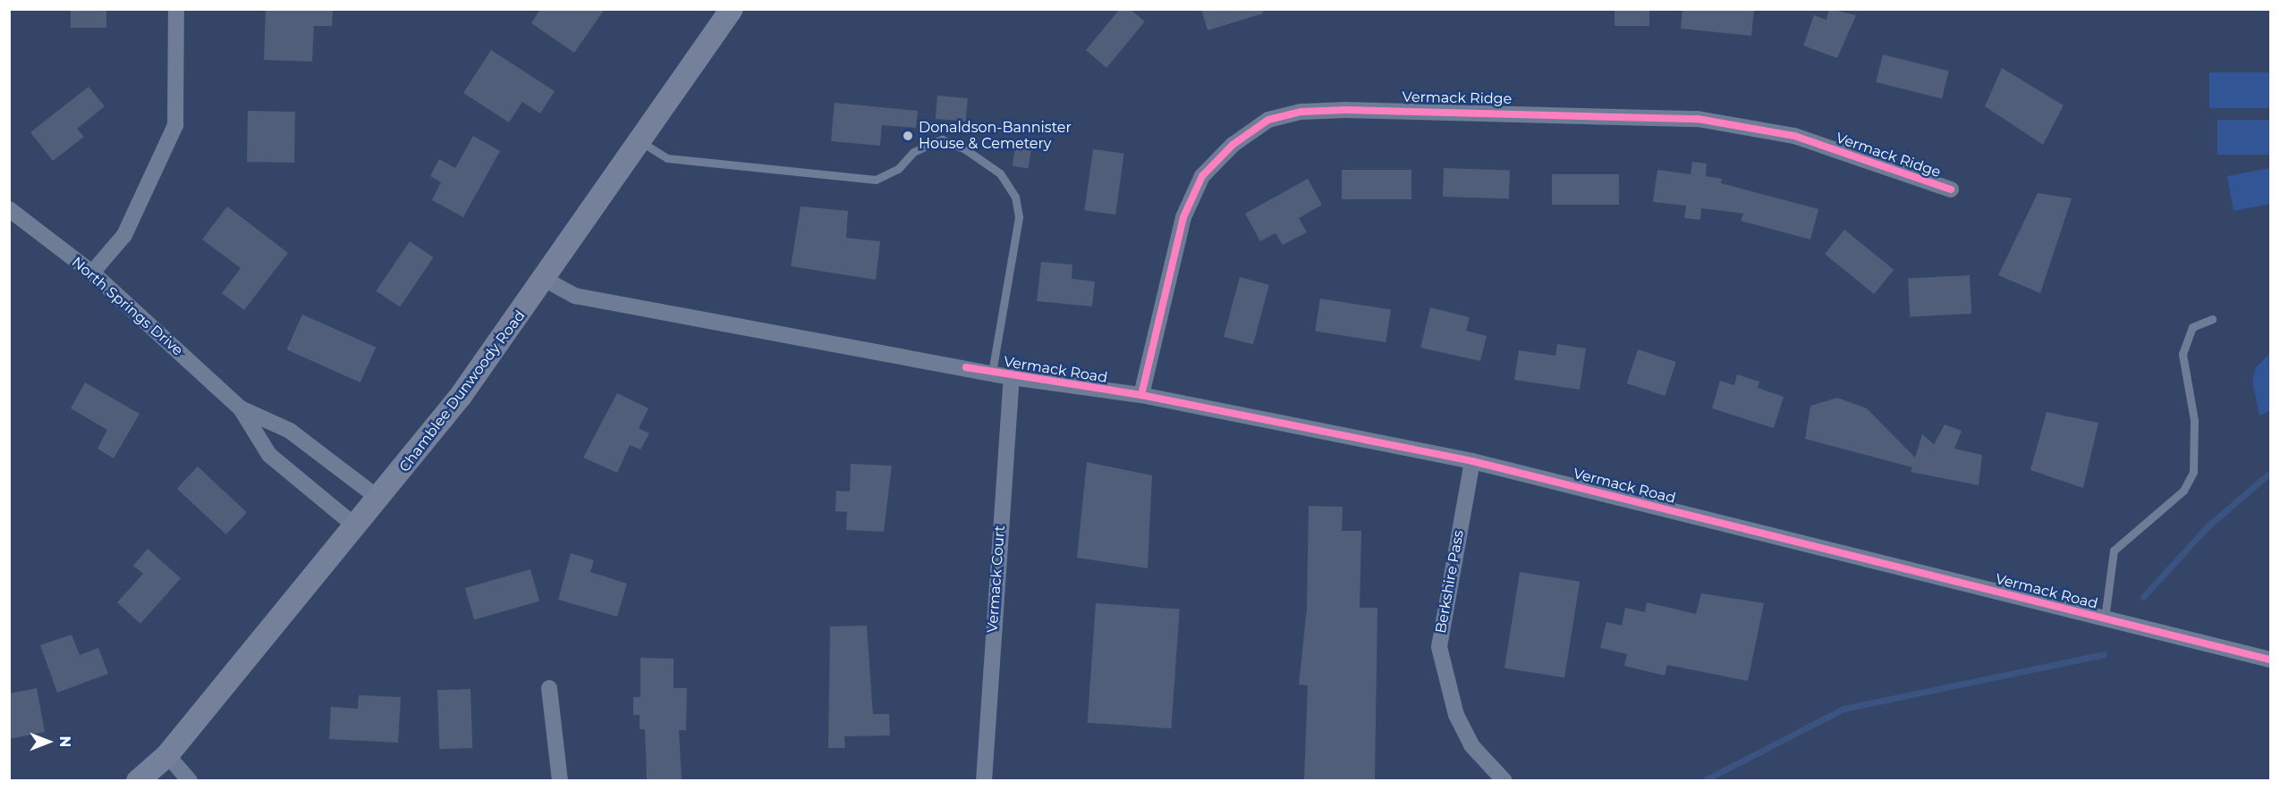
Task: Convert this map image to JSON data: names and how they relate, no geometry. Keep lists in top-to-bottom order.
{
  "streets": {
    "street": [
      "Vermack Ridge",
      "North Springs Drive",
      "Vermack Road",
      "Chamblee Dunwoody Road",
      "Vermack Court",
      "Berkshire Pass"
    ]
  },
  "crossings": [
    ["Vermack Ridge", "Vermack Road"],
    ["North Springs Drive", "Chamblee Dunwoody Road"],
    ["Vermack Road", "Chamblee Dunwoody Road"],
    ["Vermack Road", "Vermack Court"],
    ["Vermack Road", "Berkshire Pass"]
  ],
  "places": ["Donaldson-Bannister House & Cemetery"],
  "north": "right"
}
